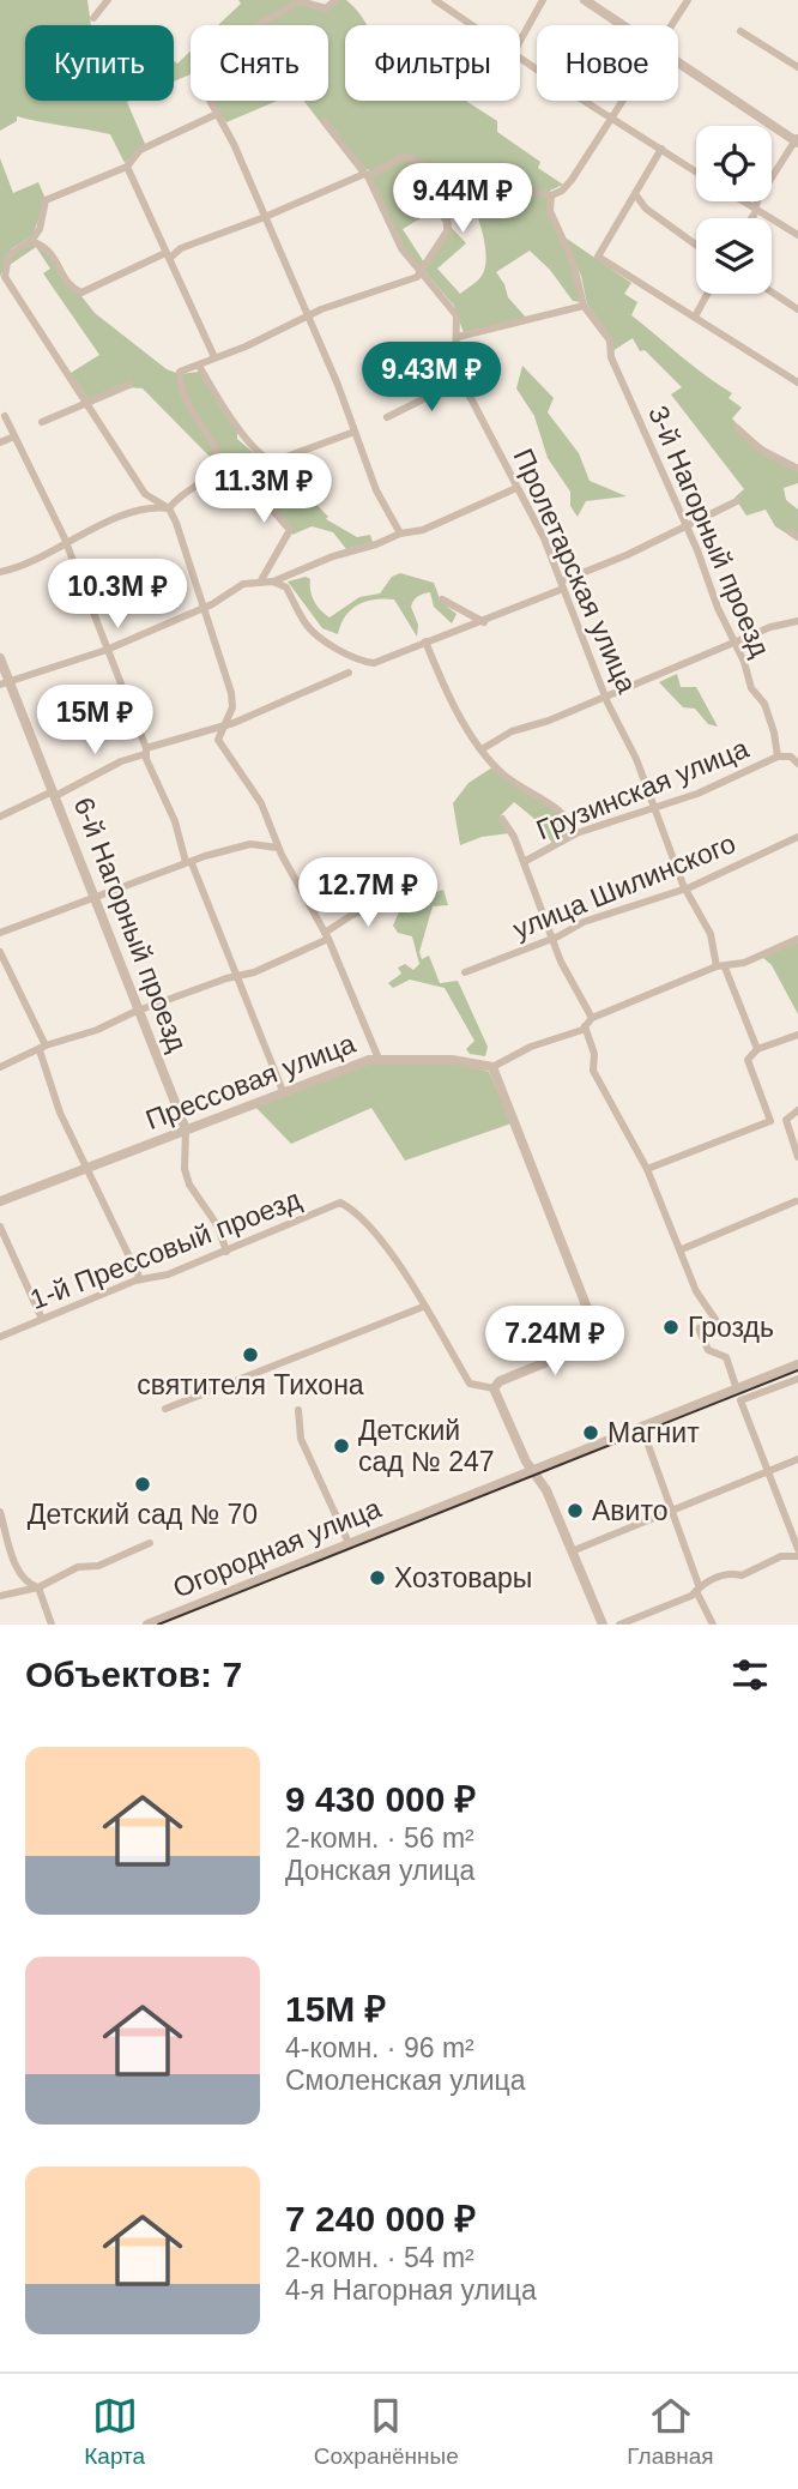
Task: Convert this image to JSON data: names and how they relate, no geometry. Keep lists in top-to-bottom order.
{
  "streets": {
    "street": [
      "3-й Нагорный проезд",
      "Пролетарская улица",
      "Грузинская улица",
      "улица Шилинского",
      "6-й Нагорный проезд",
      "Прессовая улица",
      "1-й Прессовый проезд",
      "Огородная улица"
    ]
  },
  "crossings": [
    ["3-й Нагорный проезд", "Грузинская улица"],
    ["Пролетарская улица", "Грузинская улица"],
    ["Пролетарская улица", "улица Шилинского"],
    ["6-й Нагорный проезд", "Прессовая улица"],
    ["6-й Нагорный проезд", "1-й Прессовый проезд"]
  ],
  "places": [
    "Гроздь",
    "святителя Тихона",
    "Магнит",
    "Детский сад № 247",
    "Детский сад № 70",
    "Авито",
    "Хозтовары"
  ],
  "page": {
    "chip": [
      "Купить",
      "Снять",
      "Фильтры",
      "Новое"
    ],
    "price": [
      "9.44M ₽",
      "9.43M ₽",
      "11.3M ₽",
      "10.3M ₽",
      "15M ₽",
      "12.7M ₽",
      "7.24M ₽"
    ],
    "heading": "Объектов: 7",
    "list": [
      {
        "name": "9 430 000 ₽",
        "note": "2-комн. · 56 m² · Донская улица"
      },
      {
        "name": "15M ₽",
        "note": "4-комн. · 96 m² · Смоленская улица"
      },
      {
        "name": "7 240 000 ₽",
        "note": "2-комн. · 54 m² · 4-я Нагорная улица"
      }
    ],
    "tabs": ["Карта", "Сохранённые", "Главная"]
  }
}
